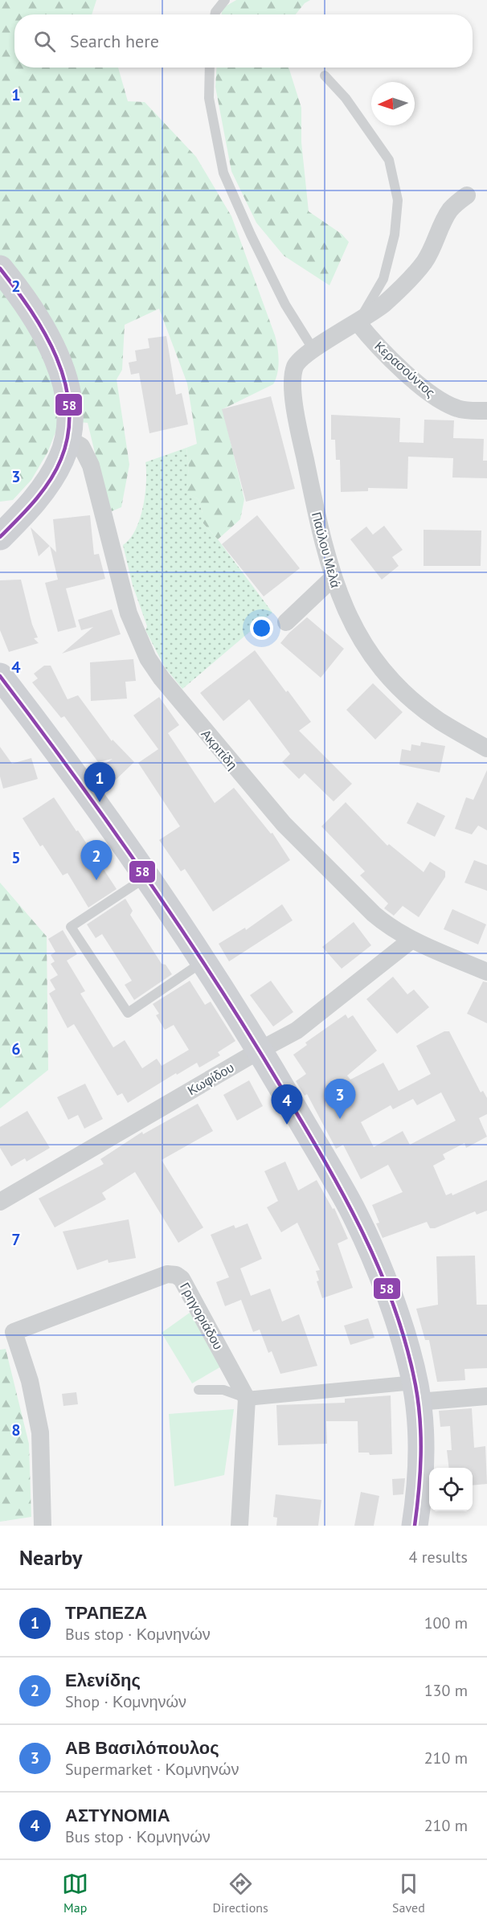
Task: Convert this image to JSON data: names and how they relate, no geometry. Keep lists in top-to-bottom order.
{
  "streets": {
    "street": [
      "Κερασούντος",
      "Παύλου Μελά",
      "Ακριτίδη",
      "Κωφίδου",
      "Γρηγοριάδου"
    ]
  },
  "crossings": [
    ["Κερασούντος", "Παύλου Μελά"],
    ["Ακριτίδη", "Κωφίδου"]
  ],
  "lines": ["transit line 58"],
  "north": "left",
  "page": {
    "search": "Search here",
    "pins": [
      "1",
      "2",
      "3",
      "4"
    ],
    "heading": ["Nearby", "4 results"],
    "list": [
      {
        "mark": "1",
        "name": "ΤΡΑΠΕΖΑ",
        "note": "Bus stop · Κομνηνών",
        "value": "100 m"
      },
      {
        "mark": "2",
        "name": "Ελενίδης",
        "note": "Shop · Κομνηνών",
        "value": "130 m"
      },
      {
        "mark": "3",
        "name": "ΑΒ Βασιλόπουλος",
        "note": "Supermarket · Κομνηνών",
        "value": "210 m"
      },
      {
        "mark": "4",
        "name": "ΑΣΤΥΝΟΜΙΑ",
        "note": "Bus stop · Κομνηνών",
        "value": "210 m"
      }
    ],
    "nav": ["Map", "Directions", "Saved"]
  },
  "grid": {
    "rows": [
      "1",
      "2",
      "3",
      "4",
      "5",
      "6",
      "7",
      "8"
    ]
  }
}
